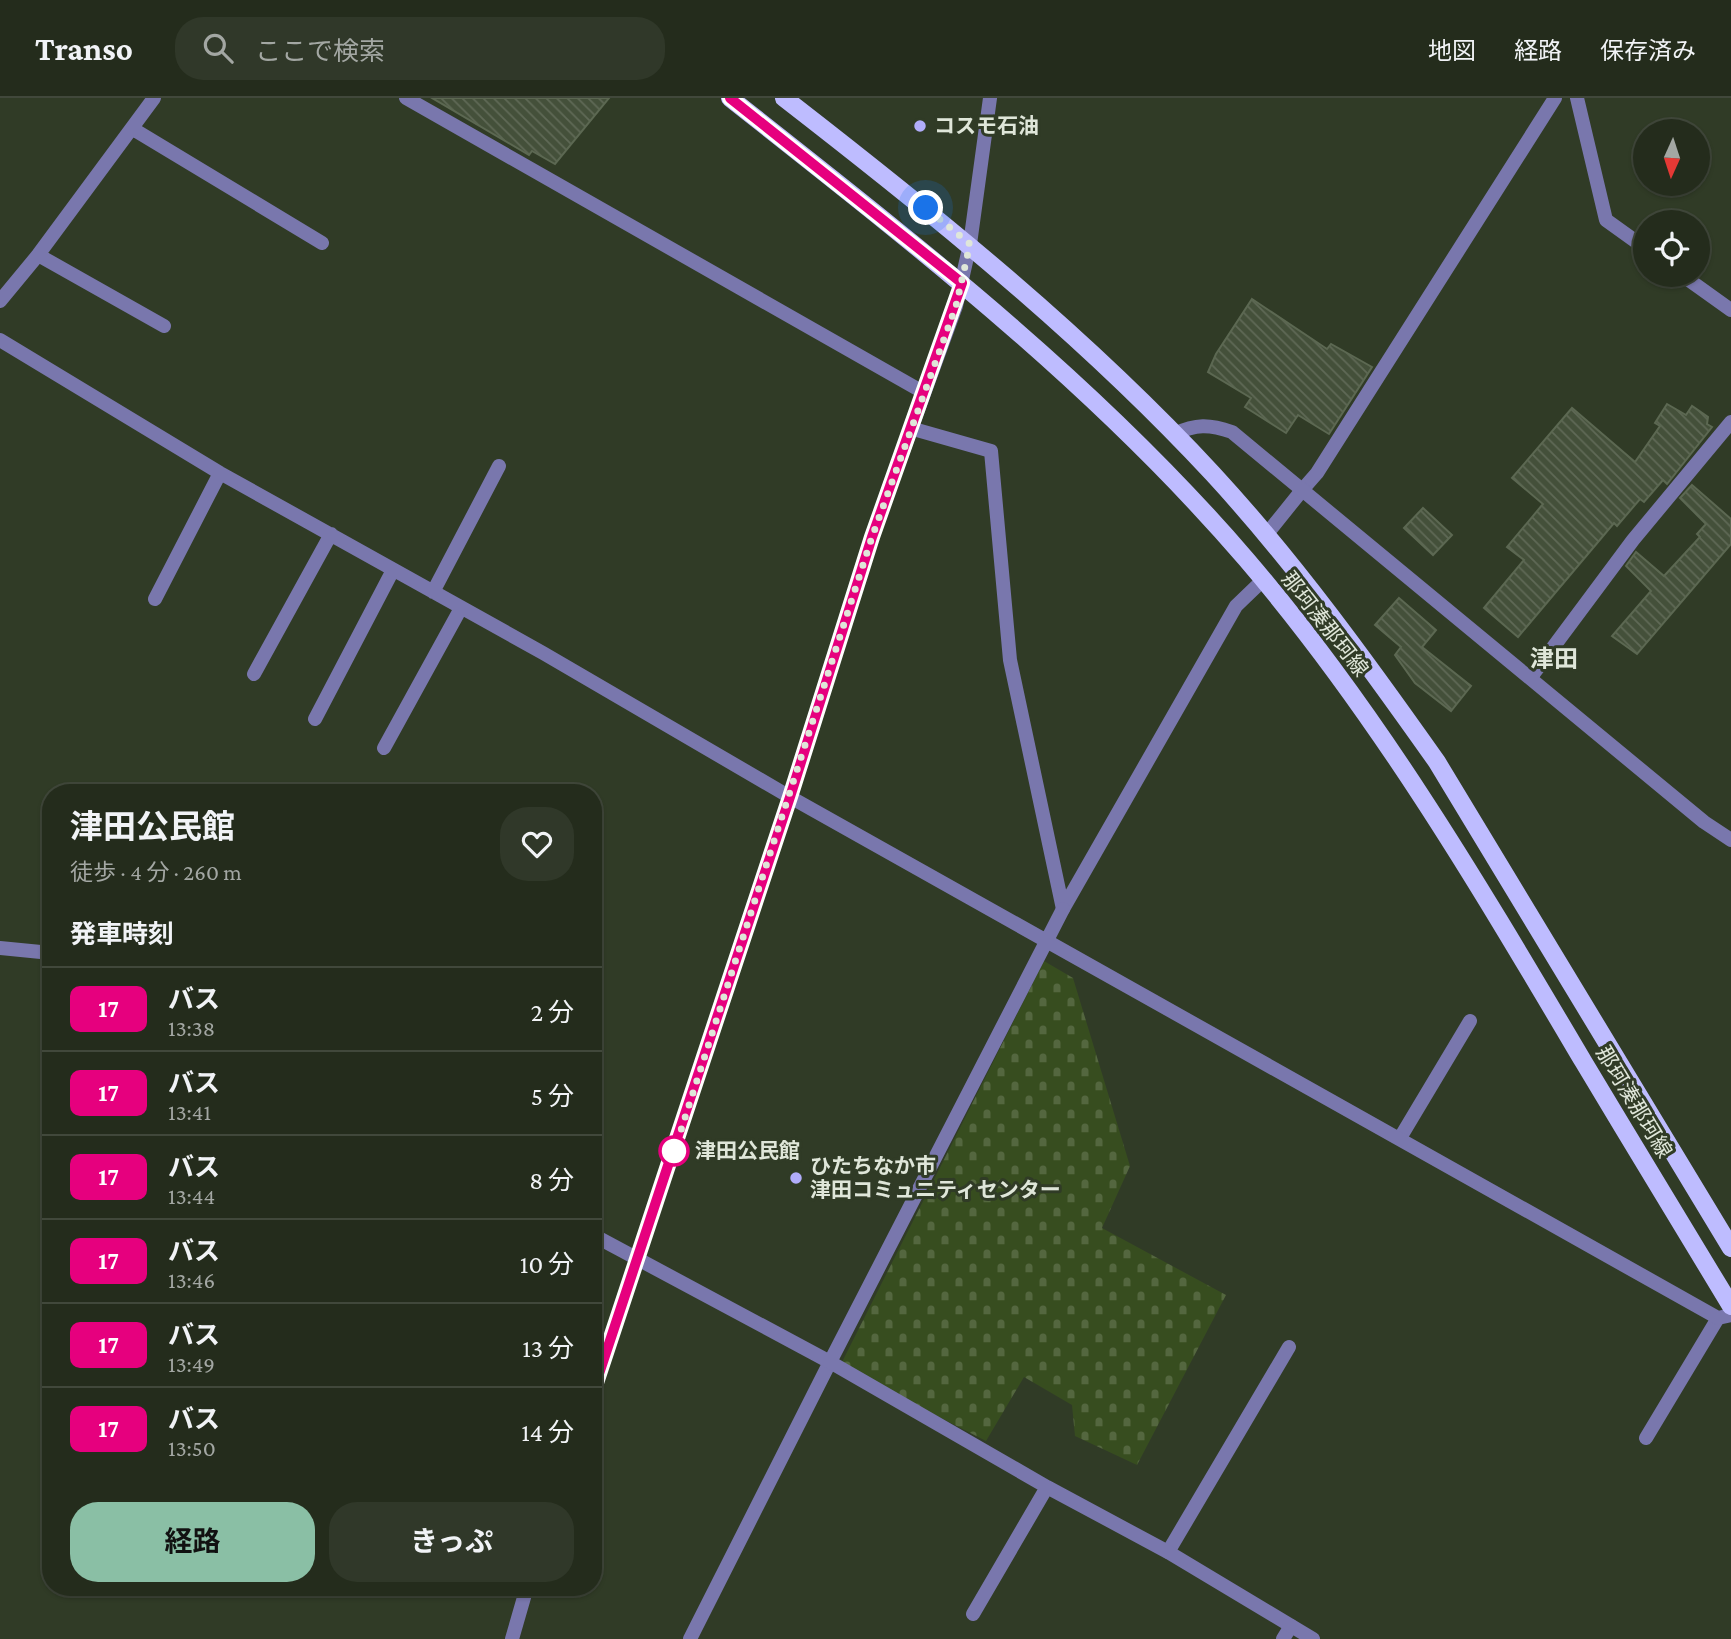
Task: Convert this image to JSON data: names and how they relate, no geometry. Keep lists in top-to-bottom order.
{
  "streets": {
    "main road": ["那珂湊那珂線"]
  },
  "districts": ["津田"],
  "places": ["コスモ石油", "津田公民館", "ひたちなか市 津田コミュニティセンター"],
  "lines": ["bus line 17"],
  "north": "bottom",
  "page": {
    "header": "Transo",
    "search": "ここで検索",
    "nav": ["地図", "経路", "保存済み"],
    "heading": [
      ["津田公民館", "徒歩 · 4 分 · 260 m"],
      "発車時刻"
    ],
    "list": [
      {
        "mark": "17",
        "name": "バス",
        "note": "13:38",
        "value": "2 分"
      },
      {
        "mark": "17",
        "name": "バス",
        "note": "13:41",
        "value": "5 分"
      },
      {
        "mark": "17",
        "name": "バス",
        "note": "13:44",
        "value": "8 分"
      },
      {
        "mark": "17",
        "name": "バス",
        "note": "13:46",
        "value": "10 分"
      },
      {
        "mark": "17",
        "name": "バス",
        "note": "13:49",
        "value": "13 分"
      },
      {
        "mark": "17",
        "name": "バス",
        "note": "13:50",
        "value": "14 分"
      }
    ],
    "buttons": ["経路", "きっぷ"]
  }
}
